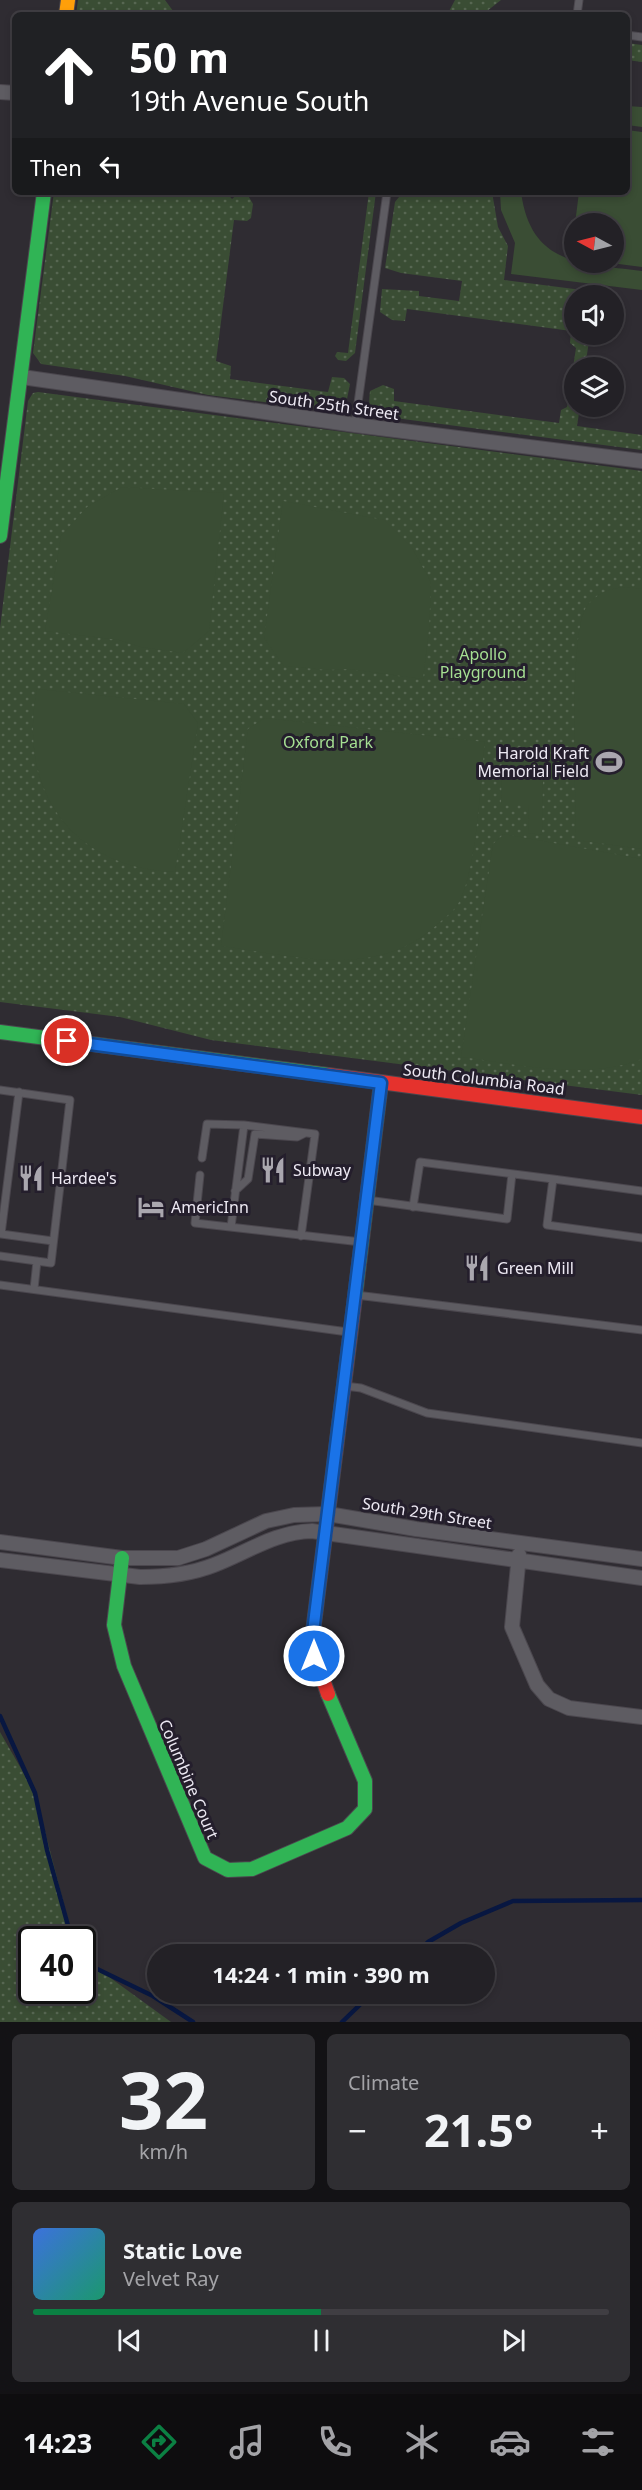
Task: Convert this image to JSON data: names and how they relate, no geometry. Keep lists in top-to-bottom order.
{
  "streets": {
    "street": [
      "South 25th Street",
      "South Columbia Road",
      "South 29th Street",
      "Columbine Court"
    ]
  },
  "crossings": [
    ["South 29th Street", "Columbine Court"]
  ],
  "parks": ["Apollo Playground", "Oxford Park"],
  "places": {
    "sports": ["Harold Kraft Memorial Field"],
    "restaurant": ["Subway", "Hardee's", "Green Mill"],
    "hotel": ["AmericInn"]
  },
  "north": "left",
  "page": {
    "turn": ["50 m", "19th Avenue South"],
    "then": "Then",
    "limit": "40",
    "trip": "14:24 · 1 min · 390 m",
    "tile": [
      ["32", "km/h"],
      "Climate"
    ],
    "heat": ["−", "21.5°", "+"],
    "song": ["Static Love", "Velvet Ray"],
    "tabs": "14:23"
  }
}
